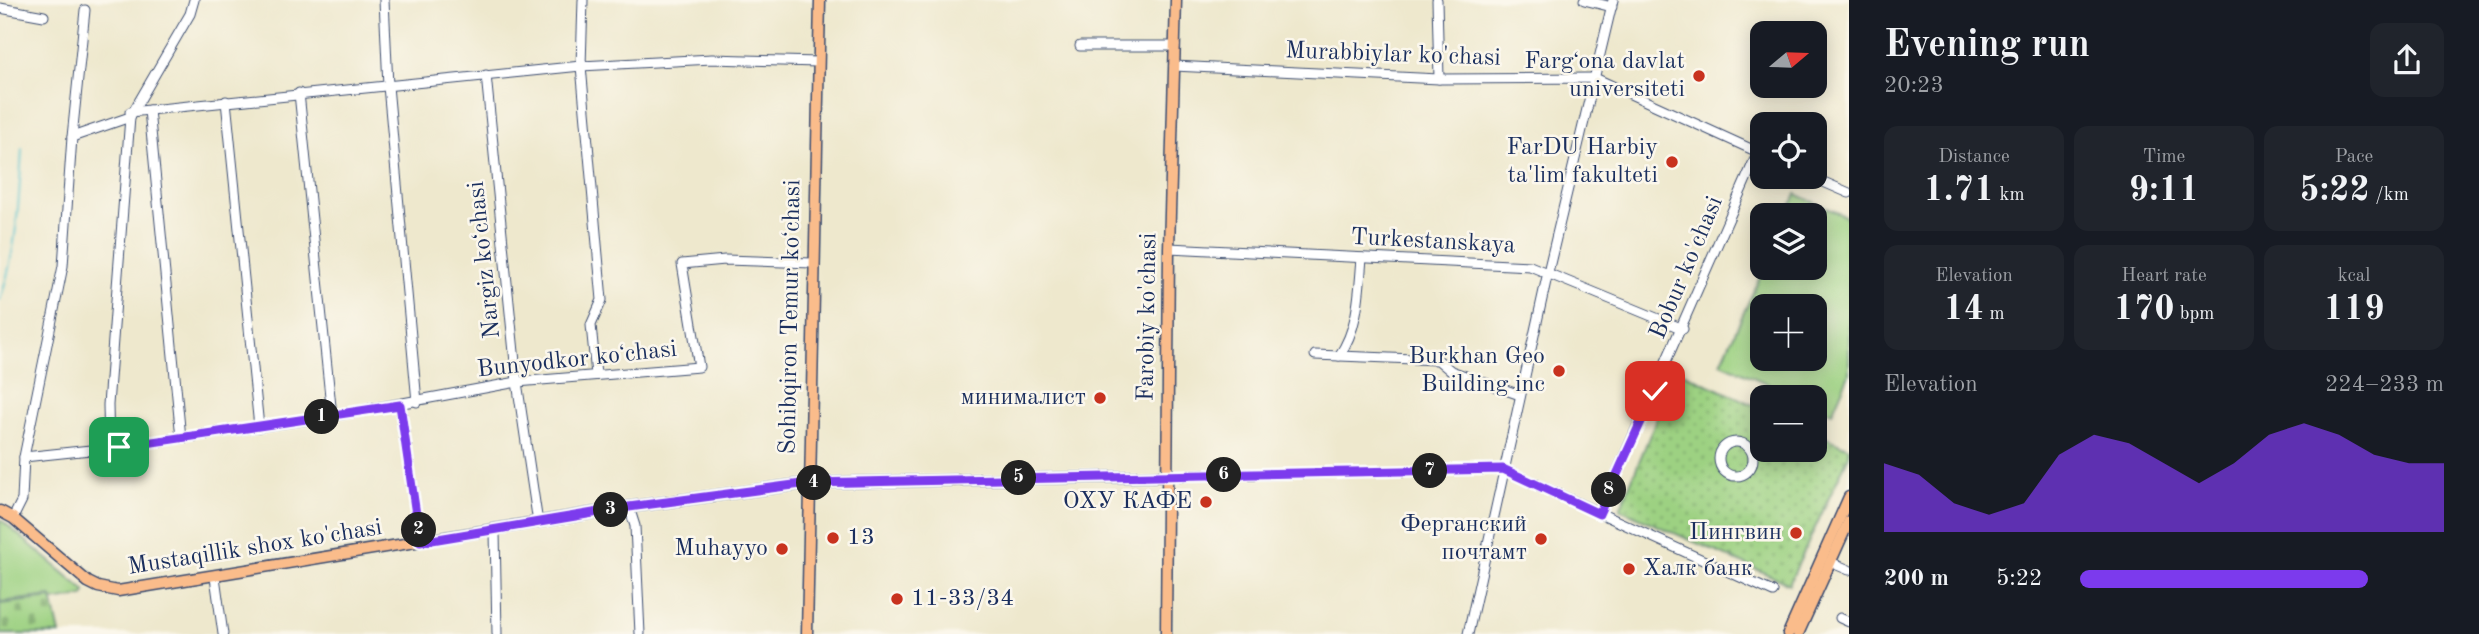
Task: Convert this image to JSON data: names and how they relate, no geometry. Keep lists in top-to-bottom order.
{
  "streets": {
    "main road": ["Sohibqiron Temur koʻchasi", "Farobiy ko'chasi", "Mustaqillik shox ko'chasi"],
    "street": [
      "Murabbiylar ko'chasi",
      "Turkestanskaya",
      "Nargiz koʻchasi",
      "Bobur ko'chasi",
      "Bunyodkor koʻchasi"
    ]
  },
  "crossings": [
    ["Murabbiylar ko'chasi", "Farobiy ko'chasi"],
    ["Turkestanskaya", "Bobur ko'chasi"],
    ["Turkestanskaya", "Farobiy ko'chasi"],
    ["Nargiz koʻchasi", "Bunyodkor koʻchasi"],
    ["Nargiz koʻchasi", "Mustaqillik shox ko'chasi"],
    ["Bobur ko'chasi", "Mustaqillik shox ko'chasi"],
    ["Sohibqiron Temur koʻchasi", "Bunyodkor koʻchasi"],
    ["Sohibqiron Temur koʻchasi", "Mustaqillik shox ko'chasi"],
    ["Farobiy ko'chasi", "Mustaqillik shox ko'chasi"]
  ],
  "places": [
    "Fargʻona davlat universiteti",
    "FarDU Harbiy ta'lim fakulteti",
    "Burkhan Geo Building inc",
    "минималист",
    "ОХУ КАФЕ",
    "Пингвин",
    "13",
    "Ферганский почтамт",
    "Muhayyo",
    "Халк банк",
    "11-33/34"
  ],
  "north": "right",
  "page": {
    "heading": ["Evening run", "20:23"],
    "map_buttons": ["+", "−"],
    "stats": [
      ["Distance", "1.71 km"],
      ["Time", "9:11"],
      ["Pace", "5:22 /km"],
      ["Elevation", "14 m"],
      ["Heart rate", "170 bpm"],
      ["kcal", "119"]
    ],
    "chart": ["Elevation", "224–233 m"],
    "pins": [
      "1",
      "7",
      "6",
      "5",
      "4",
      "8",
      "3",
      "2"
    ],
    "list": [
      {
        "name": "200 m",
        "note": "5:22"
      }
    ]
  }
}
